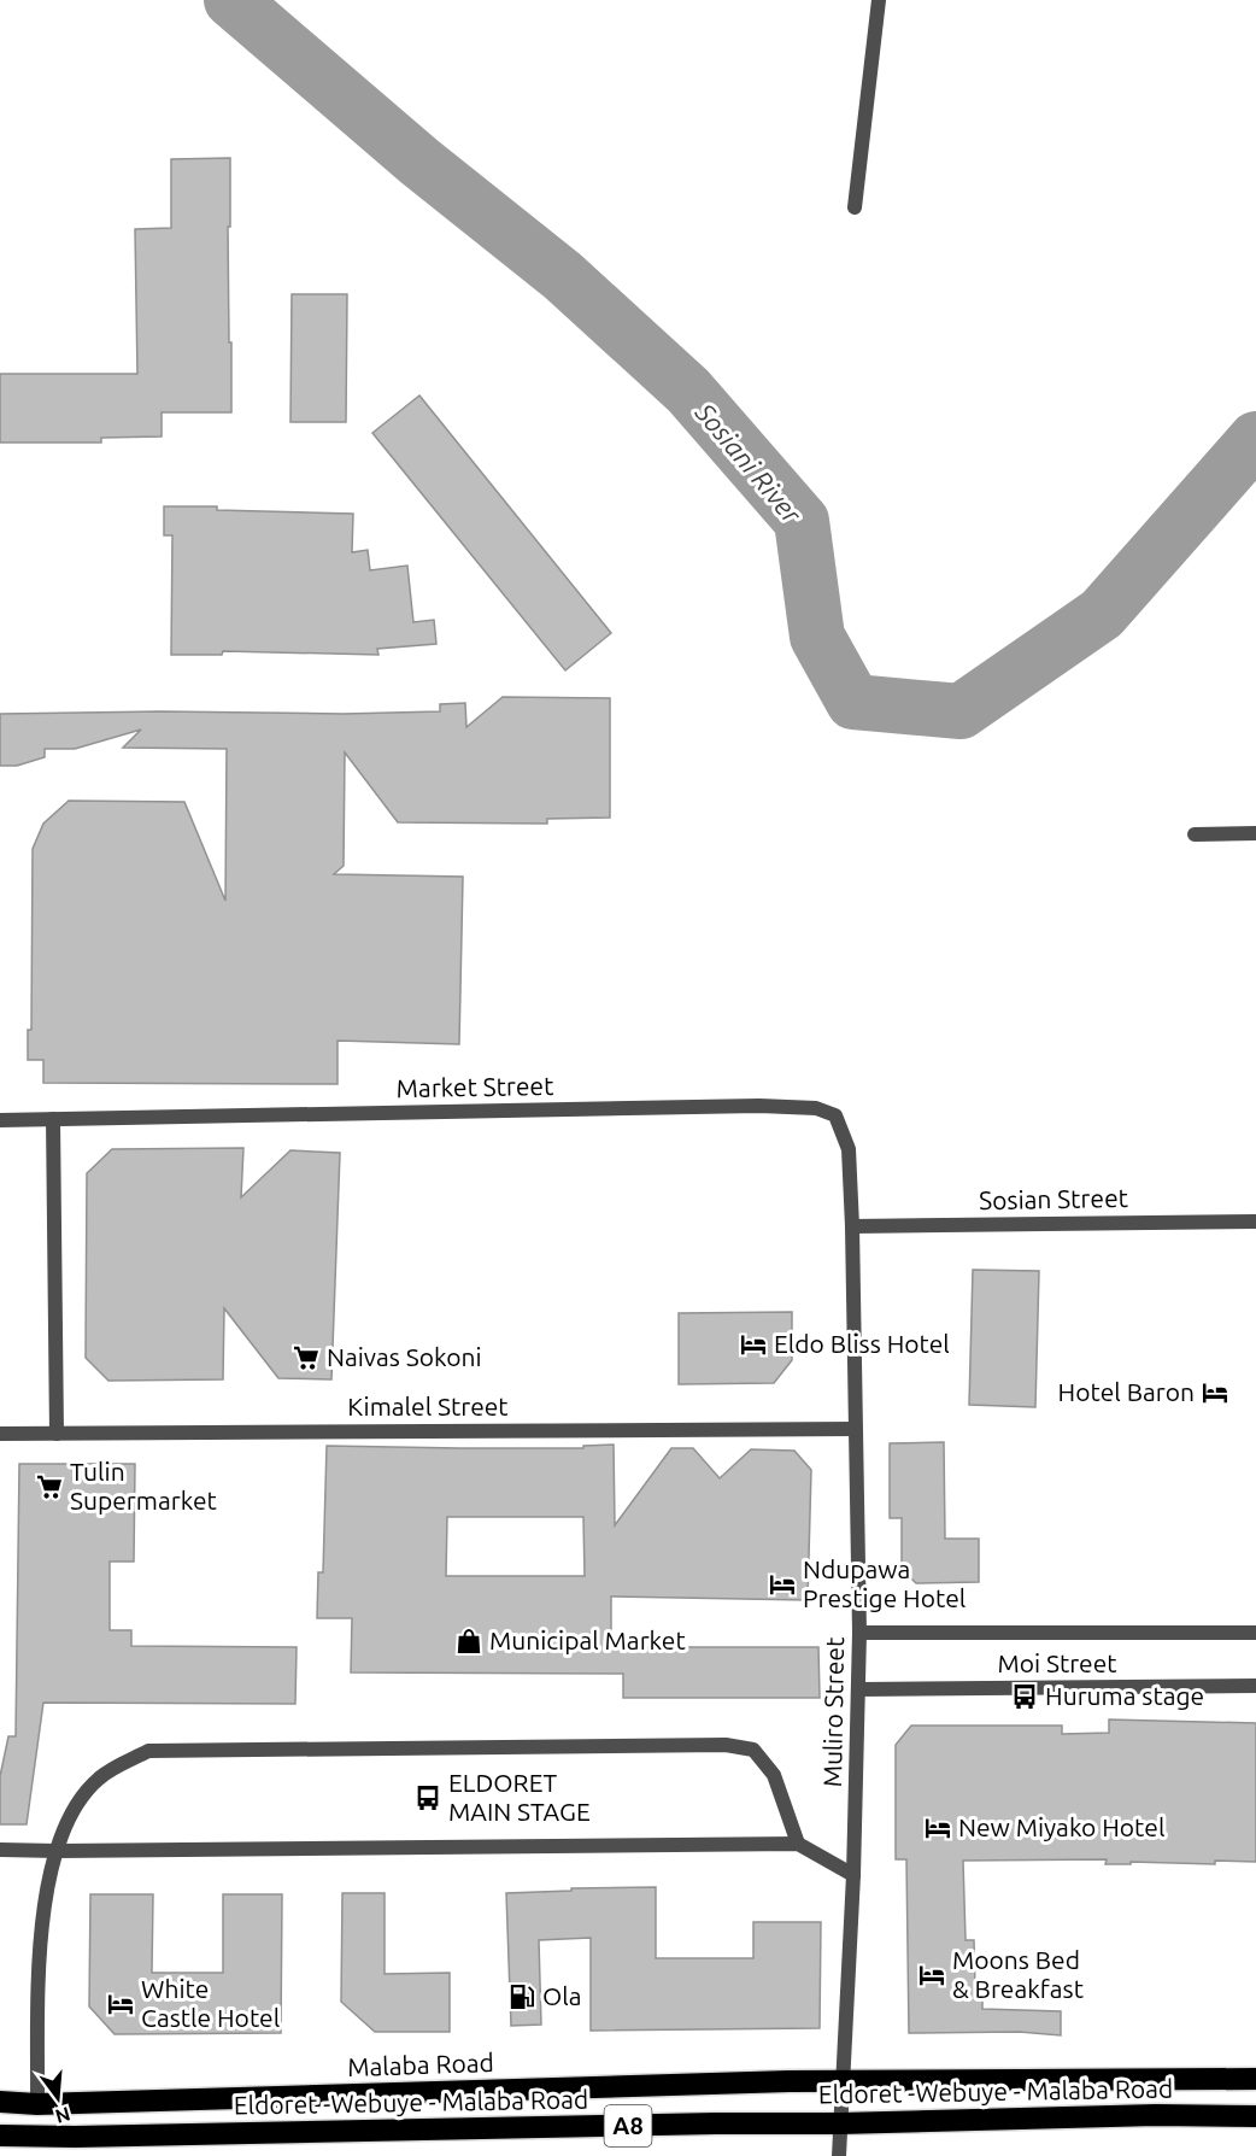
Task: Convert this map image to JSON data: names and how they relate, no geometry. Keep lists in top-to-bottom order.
{
  "streets": {
    "highway": ["Malaba Road", "Eldoret -Webuye - Malaba Road", "A8"],
    "street": [
      "Market Street",
      "Sosian Street",
      "Kimalel Street",
      "Moi Street",
      "Muliro Street"
    ]
  },
  "crossings": [
    ["Market Street", "Sosian Street"],
    ["Market Street", "Muliro Street"],
    ["Sosian Street", "Muliro Street"],
    ["Kimalel Street", "Muliro Street"],
    ["Moi Street", "Muliro Street"],
    ["Muliro Street", "Malaba Road"],
    ["Muliro Street", "Eldoret -Webuye - Malaba Road"],
    ["Malaba Road", "Eldoret -Webuye - Malaba Road"]
  ],
  "water": ["Sosiani River"],
  "places": {
    "hotel": [
      "Eldo Bliss Hotel",
      "Hotel Baron",
      "Ndupawa Prestige Hotel",
      "New Miyako Hotel",
      "Moons Bed & Breakfast",
      "White Castle Hotel"
    ],
    "supermarket": ["Naivas Sokoni", "Tulin Supermarket"],
    "shop": ["Municipal Market"],
    "bus stop": ["Huruma stage", "ELDORET MAIN STAGE"],
    "fuel station": ["Ola"]
  },
  "north": "bottom"
}
